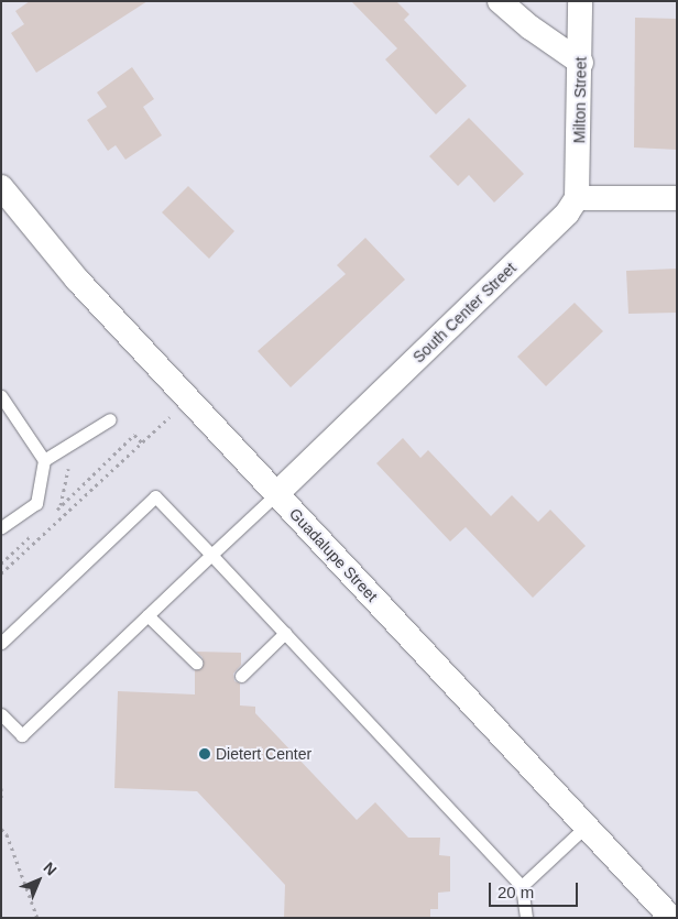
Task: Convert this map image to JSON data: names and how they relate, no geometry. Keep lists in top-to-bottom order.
{
  "streets": {
    "street": ["Milton Street", "South Center Street", "Guadalupe Street"]
  },
  "crossings": [
    ["Milton Street", "South Center Street"],
    ["South Center Street", "Guadalupe Street"]
  ],
  "places": ["Dietert Center"],
  "scale_bar": "20 m",
  "north": "top right"
}
